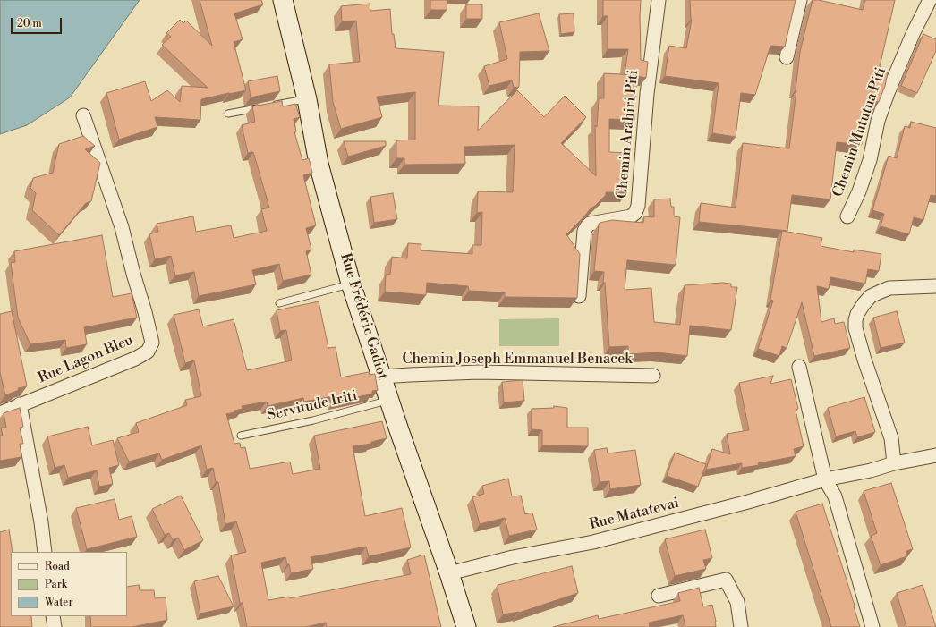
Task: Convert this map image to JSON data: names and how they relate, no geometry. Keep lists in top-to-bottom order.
{
  "streets": {
    "street": [
      "Chemin Mututua Piti",
      "Chemin Arahiri Piti",
      "Rue Frédéric Gadiot",
      "Rue Lagon Bleu",
      "Chemin Joseph Emmanuel Benacek",
      "Rue Matatevai"
    ],
    "lane": ["Servitude Iriti"]
  },
  "crossings": [
    ["Rue Frédéric Gadiot", "Chemin Joseph Emmanuel Benacek"],
    ["Rue Frédéric Gadiot", "Servitude Iriti"],
    ["Rue Frédéric Gadiot", "Rue Matatevai"]
  ],
  "legend": ["Road", "Park", "Water"],
  "scale_bar": "20 m"
}
